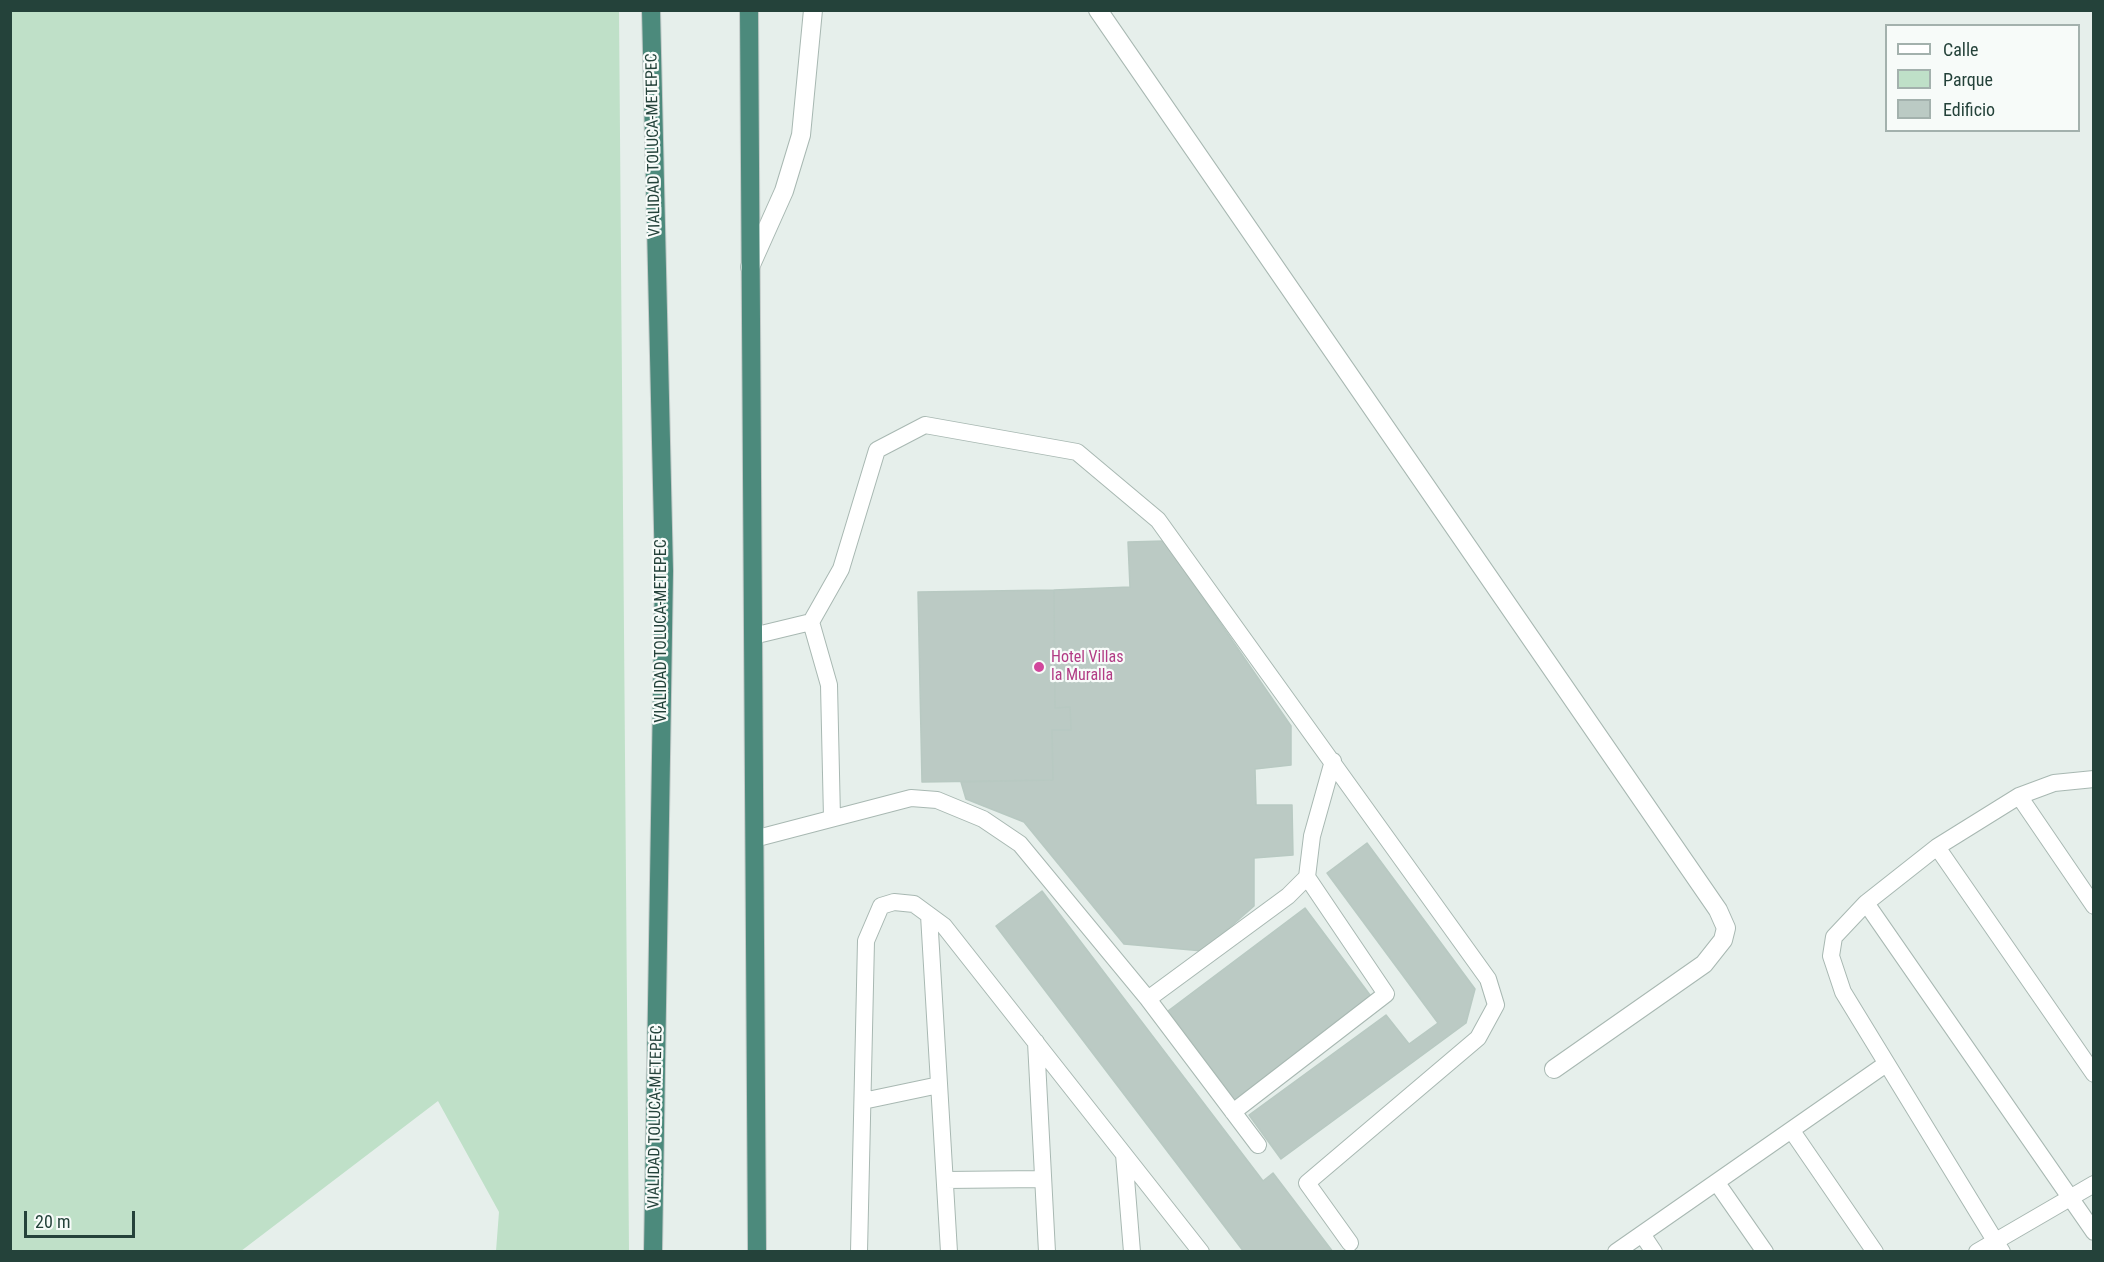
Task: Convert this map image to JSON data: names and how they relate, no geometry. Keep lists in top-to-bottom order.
{
  "streets": {
    "highway": ["VIALIDAD TOLUCA-METEPEC"]
  },
  "places": ["Hotel Villas la Muralla"],
  "legend": ["Calle", "Parque", "Edificio"],
  "scale_bar": "20 m"
}
